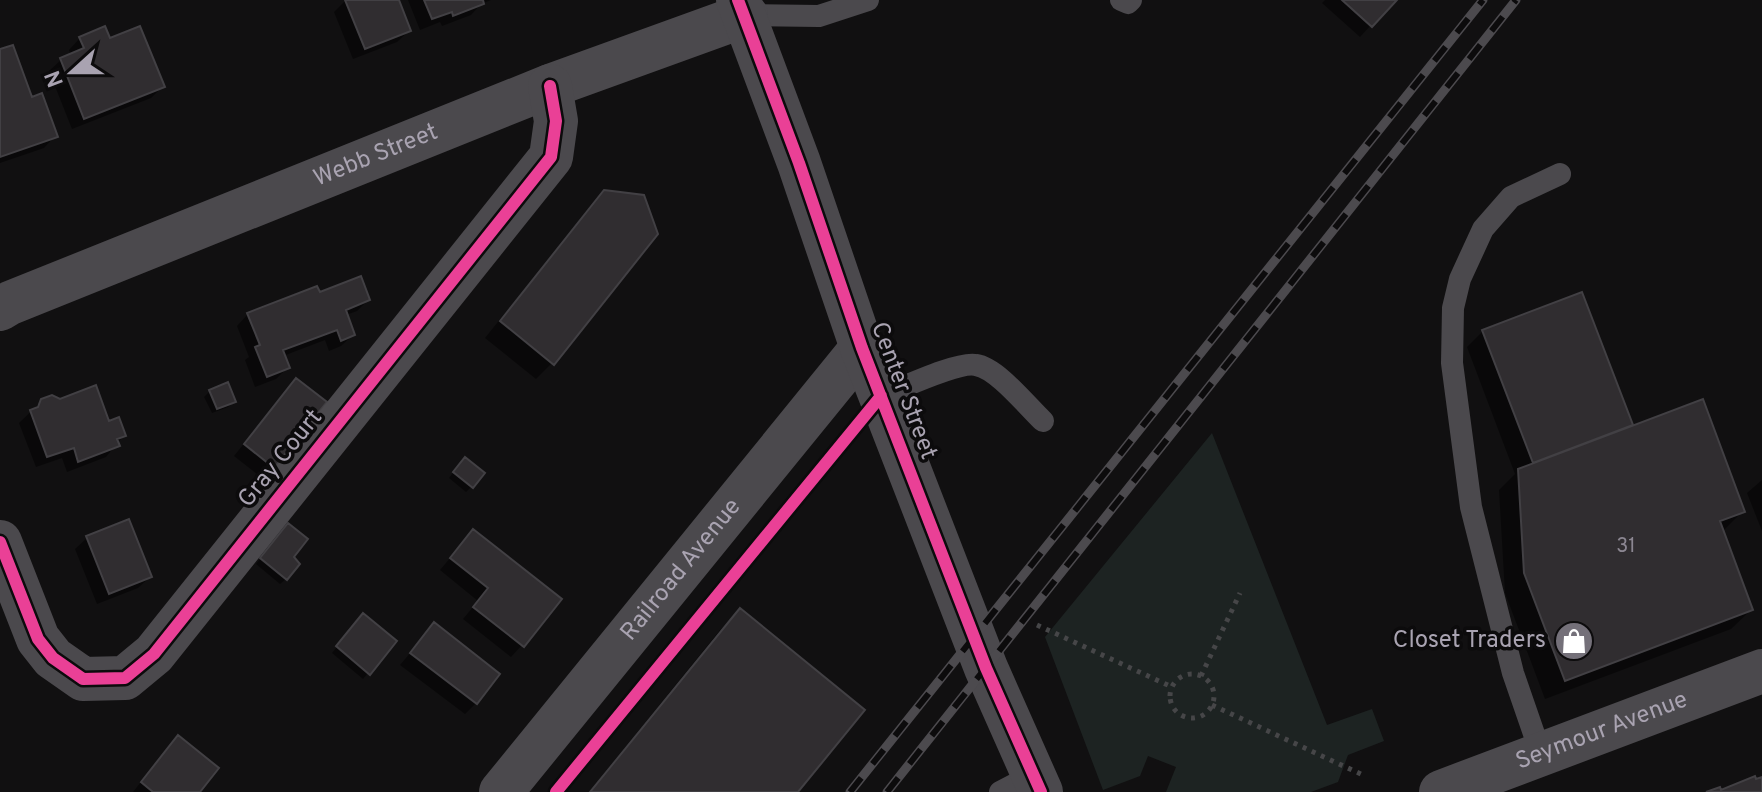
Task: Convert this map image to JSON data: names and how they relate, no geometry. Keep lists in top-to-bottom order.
{
  "streets": {
    "street": [
      "Webb Street",
      "Center Street",
      "Gray Court",
      "Railroad Avenue",
      "Seymour Avenue"
    ]
  },
  "crossings": [
    ["Webb Street", "Center Street"],
    ["Webb Street", "Gray Court"],
    ["Center Street", "Railroad Avenue"]
  ],
  "places": {
    "shop": ["Closet Traders"]
  },
  "house_numbers": ["31"],
  "north": "left"
}
